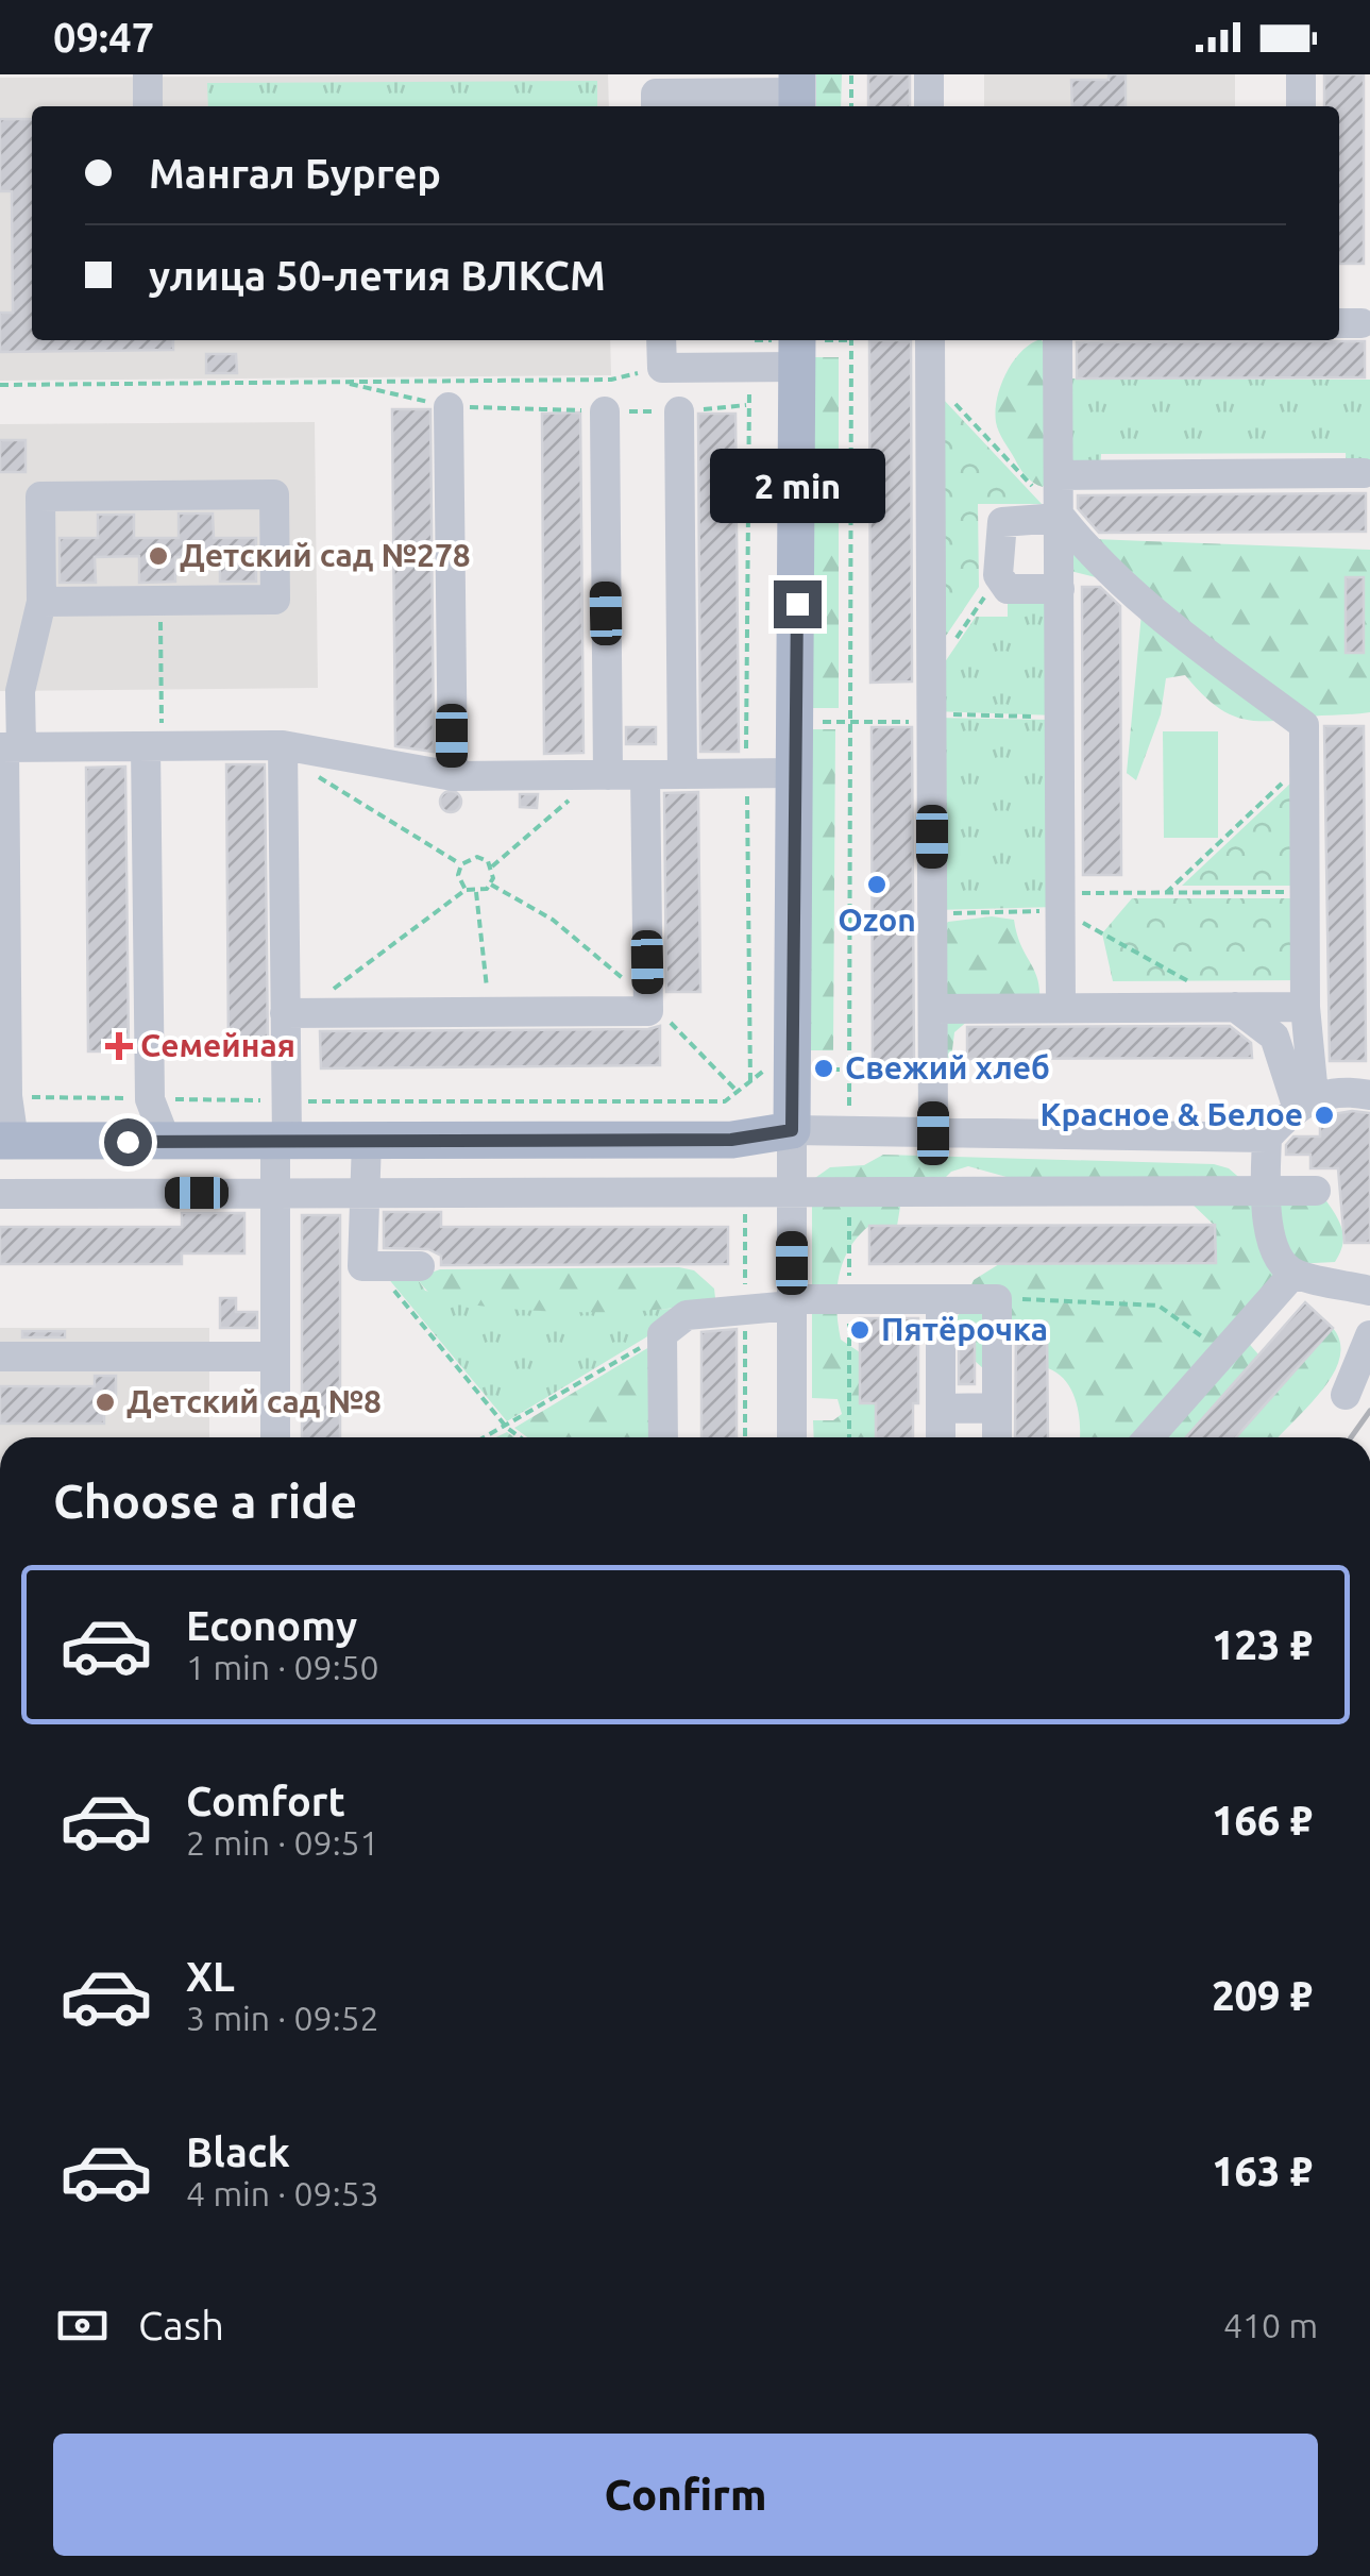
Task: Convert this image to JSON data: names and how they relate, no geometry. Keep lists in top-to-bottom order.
{
  "places": {
    "other": [
      "Детский сад №278",
      "Ozon",
      "Свежий хлеб",
      "Красное & Белое",
      "Пятёрочка",
      "Детский сад №8"
    ],
    "health": ["Семейная"]
  },
  "page": {
    "status": "09:47",
    "banner": ["Мангал Бургер", "улица 50-летия ВЛКСМ"],
    "bubble": "2 min",
    "heading": "Choose a ride",
    "list": [
      {
        "name": "Economy",
        "note": "1 min · 09:50",
        "value": "123 ₽"
      },
      {
        "name": "Comfort",
        "note": "2 min · 09:51",
        "value": "166 ₽"
      },
      {
        "name": "XL",
        "note": "3 min · 09:52",
        "value": "209 ₽"
      },
      {
        "name": "Black",
        "note": "4 min · 09:53",
        "value": "163 ₽"
      }
    ],
    "pay": ["Cash", "410 m"],
    "buttons": "Confirm"
  }
}
